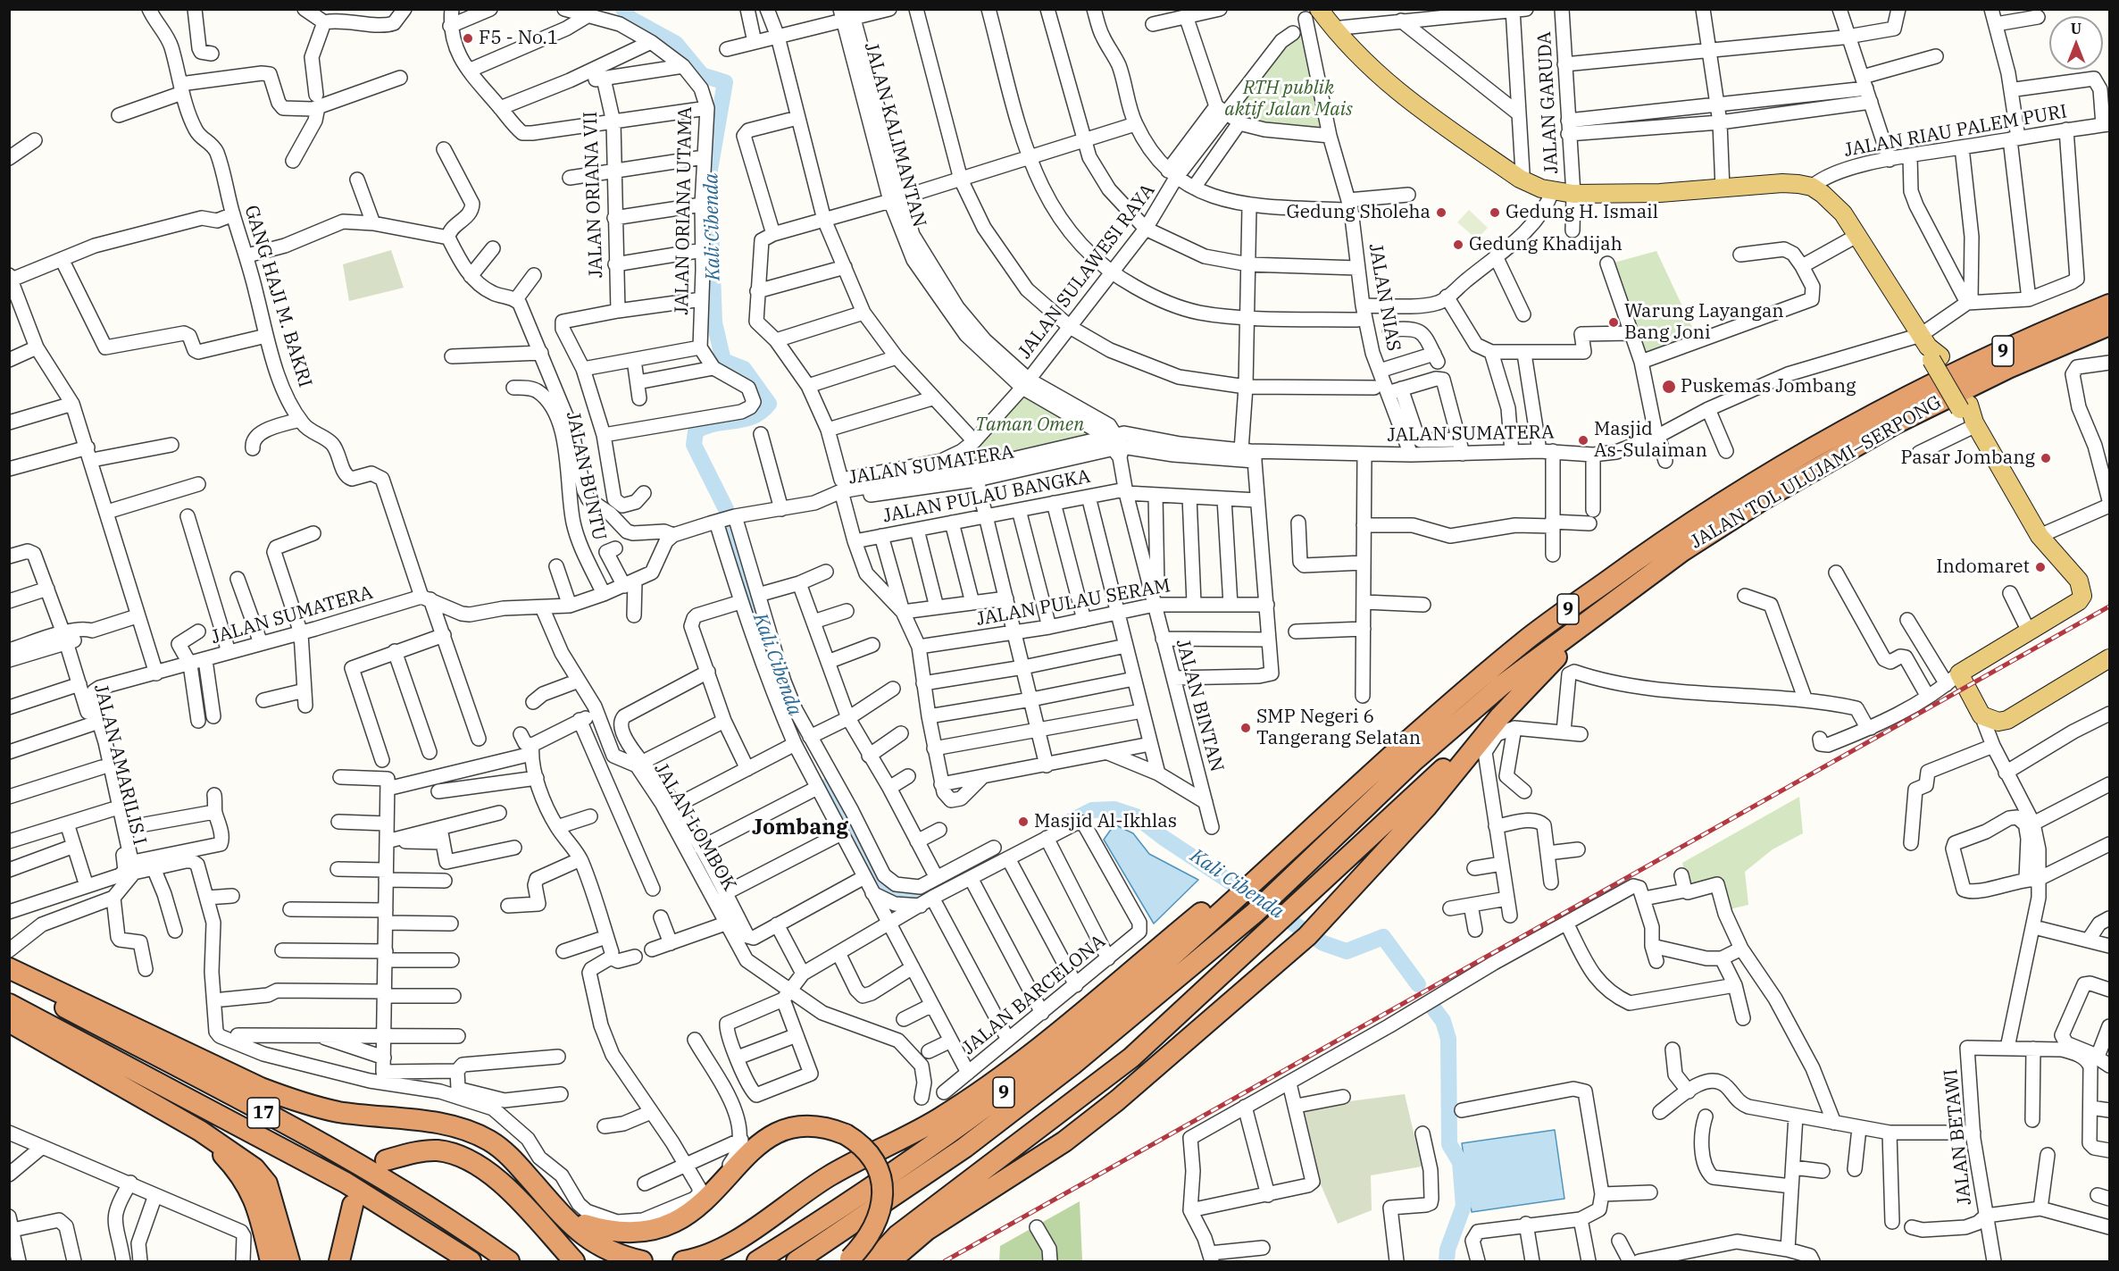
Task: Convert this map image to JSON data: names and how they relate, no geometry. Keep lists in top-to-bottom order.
{
  "streets": {
    "highway": ["9", "JALAN TOL ULUJAMI–SERPONG", "17"],
    "street": [
      "JALAN GARUDA",
      "JALAN RIAU PALEM PURI",
      "JALAN KALIMANTAN",
      "JALAN ORIANA VII",
      "JALAN ORIANA UTAMA",
      "JALAN SULAWESI RAYA",
      "GANG HAJI M. BAKRI",
      "JALAN NIAS",
      "JALAN SUMATERA",
      "JALAN BUNTU",
      "JALAN PULAU BANGKA",
      "JALAN PULAU SERAM",
      "JALAN BINTAN",
      "JALAN AMARILIS I",
      "JALAN LOMBOK",
      "JALAN BARCELONA",
      "JALAN BETAWI"
    ]
  },
  "crossings": [
    ["JALAN KALIMANTAN", "JALAN SULAWESI RAYA"],
    ["JALAN KALIMANTAN", "JALAN SUMATERA"],
    ["JALAN KALIMANTAN", "JALAN BINTAN"],
    ["GANG HAJI M. BAKRI", "JALAN SUMATERA"],
    ["JALAN NIAS", "JALAN SUMATERA"],
    ["JALAN SUMATERA", "JALAN BINTAN"],
    ["JALAN PULAU BANGKA", "JALAN BINTAN"],
    ["JALAN PULAU SERAM", "JALAN BINTAN"]
  ],
  "districts": ["Jombang"],
  "water": ["Kali Cibenda"],
  "parks": ["RTH publik aktif Jalan Mais", "Taman Omen"],
  "places": [
    "F5 - No.1",
    "Gedung Sholeha",
    "Gedung H. Ismail",
    "Gedung Khadijah",
    "Warung Layangan Bang Joni",
    "Puskemas Jombang",
    "Masjid As-Sulaiman",
    "Pasar Jombang",
    "Indomaret",
    "SMP Negeri 6 Tangerang Selatan",
    "Masjid Al-Ikhlas"
  ],
  "north": "top"
}
